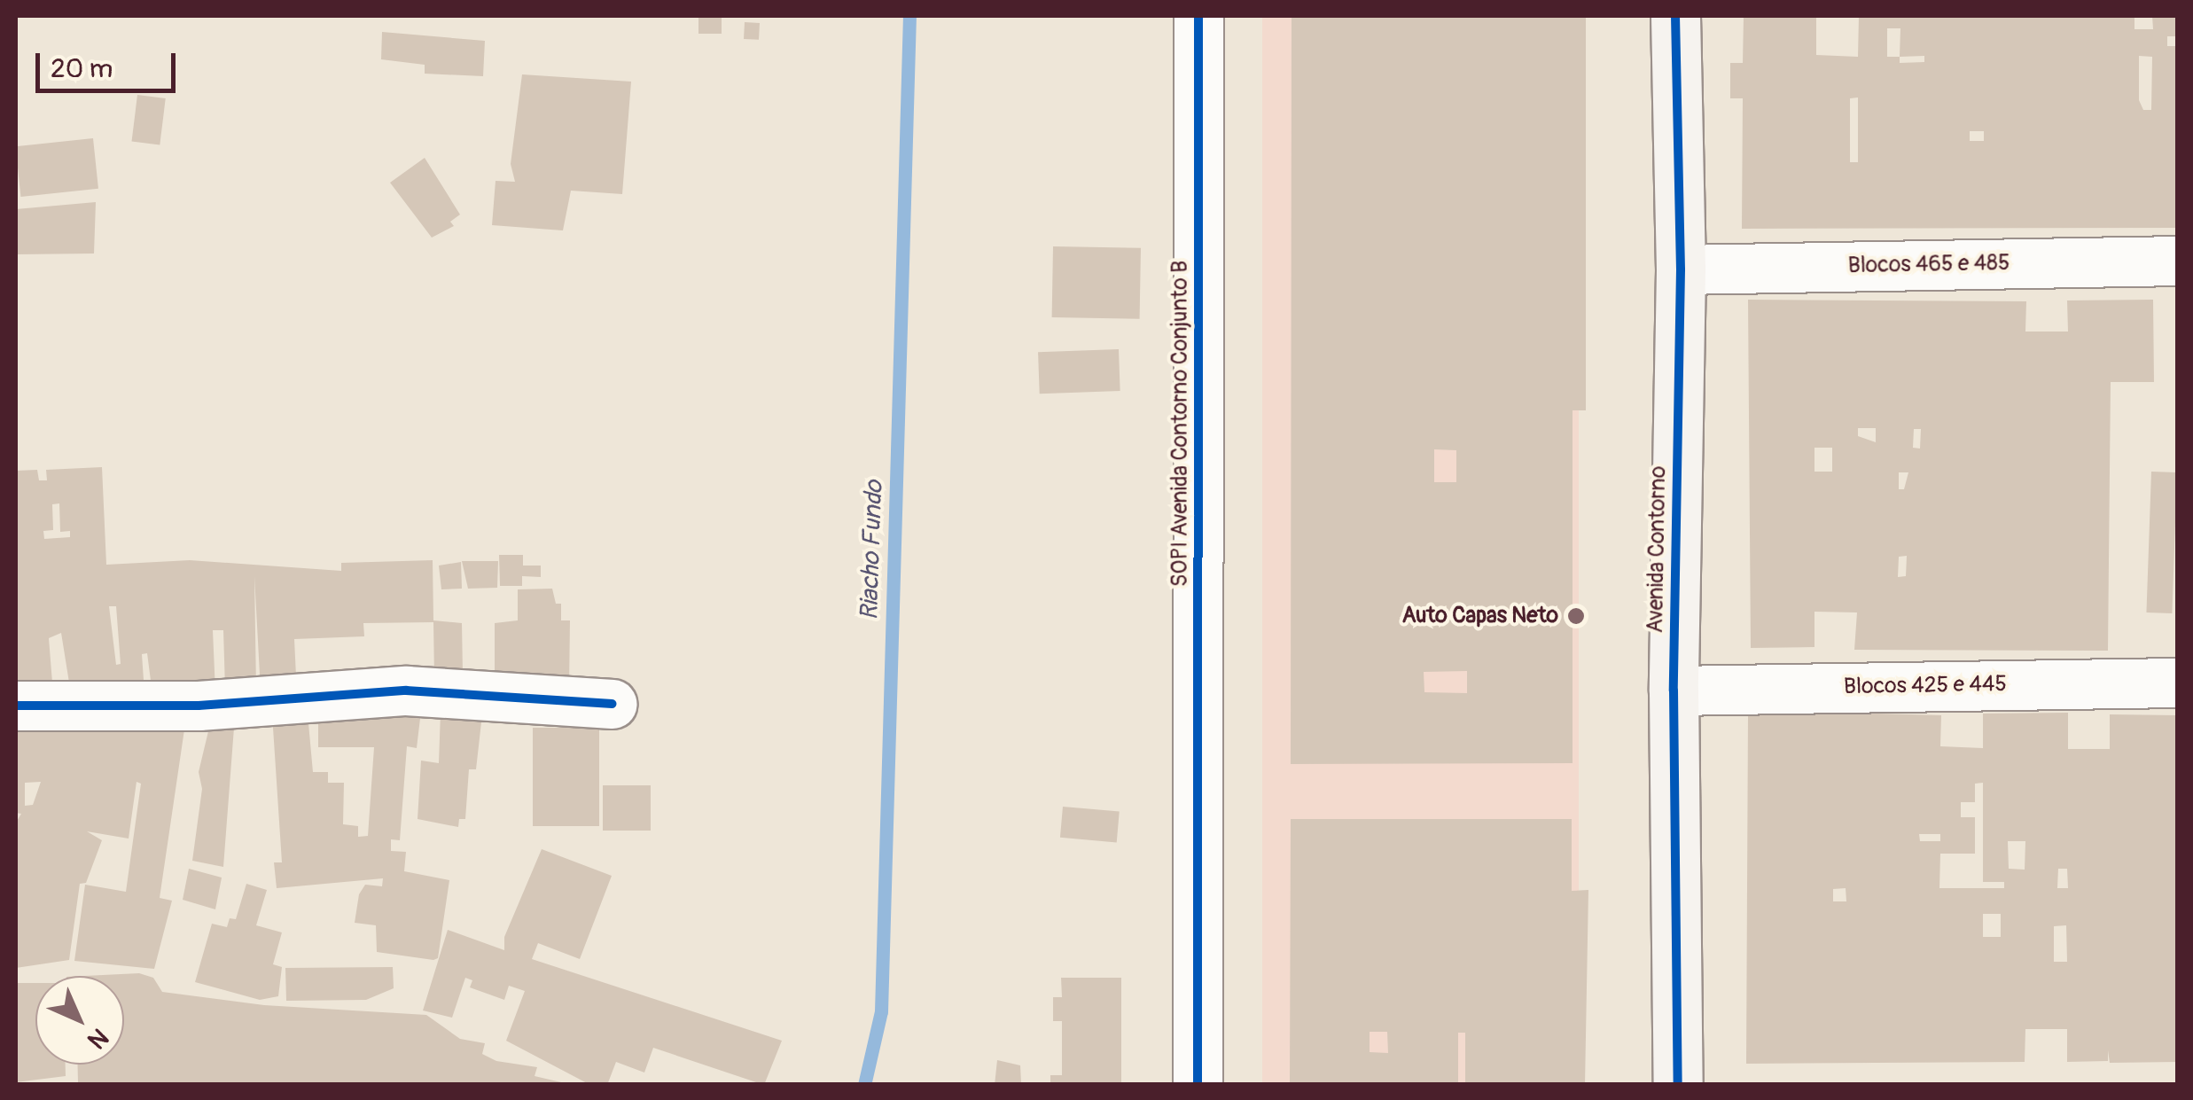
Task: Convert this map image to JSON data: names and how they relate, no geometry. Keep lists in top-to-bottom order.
{
  "streets": {
    "street": [
      "Blocos 465 e 485",
      "SOPI Avenida Contorno Conjunto B",
      "Avenida Contorno",
      "Blocos 425 e 445"
    ]
  },
  "crossings": [
    ["Blocos 465 e 485", "Avenida Contorno"],
    ["Avenida Contorno", "Blocos 425 e 445"]
  ],
  "water": ["Riacho Fundo"],
  "places": ["Auto Capas Neto"],
  "scale_bar": "20 m",
  "north": "bottom right"
}
